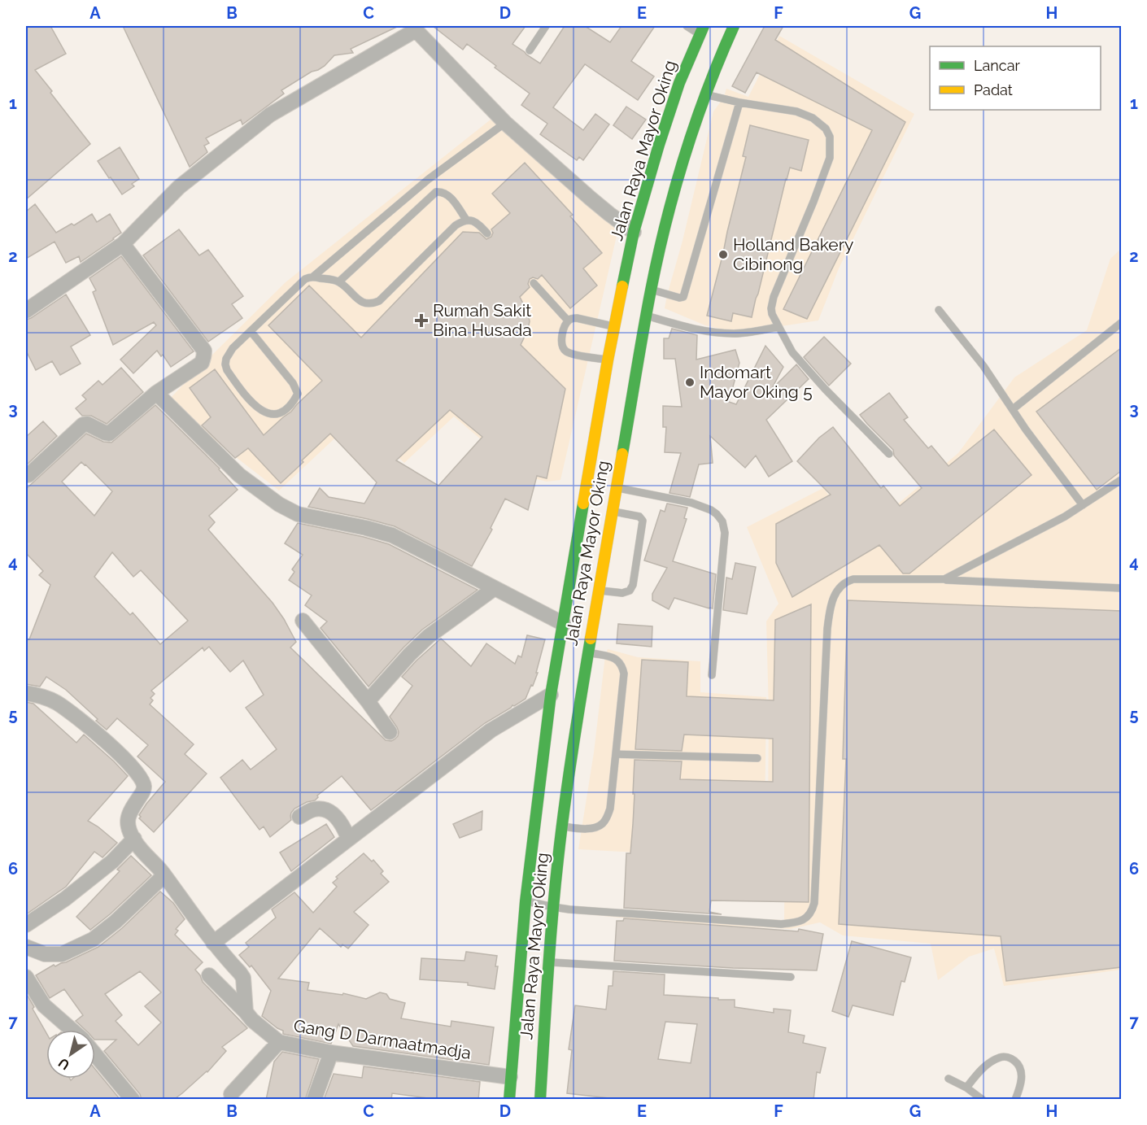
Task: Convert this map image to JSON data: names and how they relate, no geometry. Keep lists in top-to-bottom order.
{
  "streets": {
    "main road": ["Jalan Raya Mayor Oking"],
    "street": ["Gang D Darmaatmadja"]
  },
  "crossings": [
    ["Jalan Raya Mayor Oking", "Gang D Darmaatmadja"]
  ],
  "places": {
    "other": ["Holland Bakery Cibinong", "Indomart Mayor Oking 5"],
    "health": ["Rumah Sakit Bina Husada"]
  },
  "legend": ["Lancar", "Padat"],
  "north": "bottom left",
  "grid": {
    "columns": [
      "A",
      "B",
      "C",
      "D",
      "E",
      "F",
      "G",
      "H"
    ],
    "rows": [
      "1",
      "2",
      "3",
      "4",
      "5",
      "6",
      "7"
    ]
  }
}
